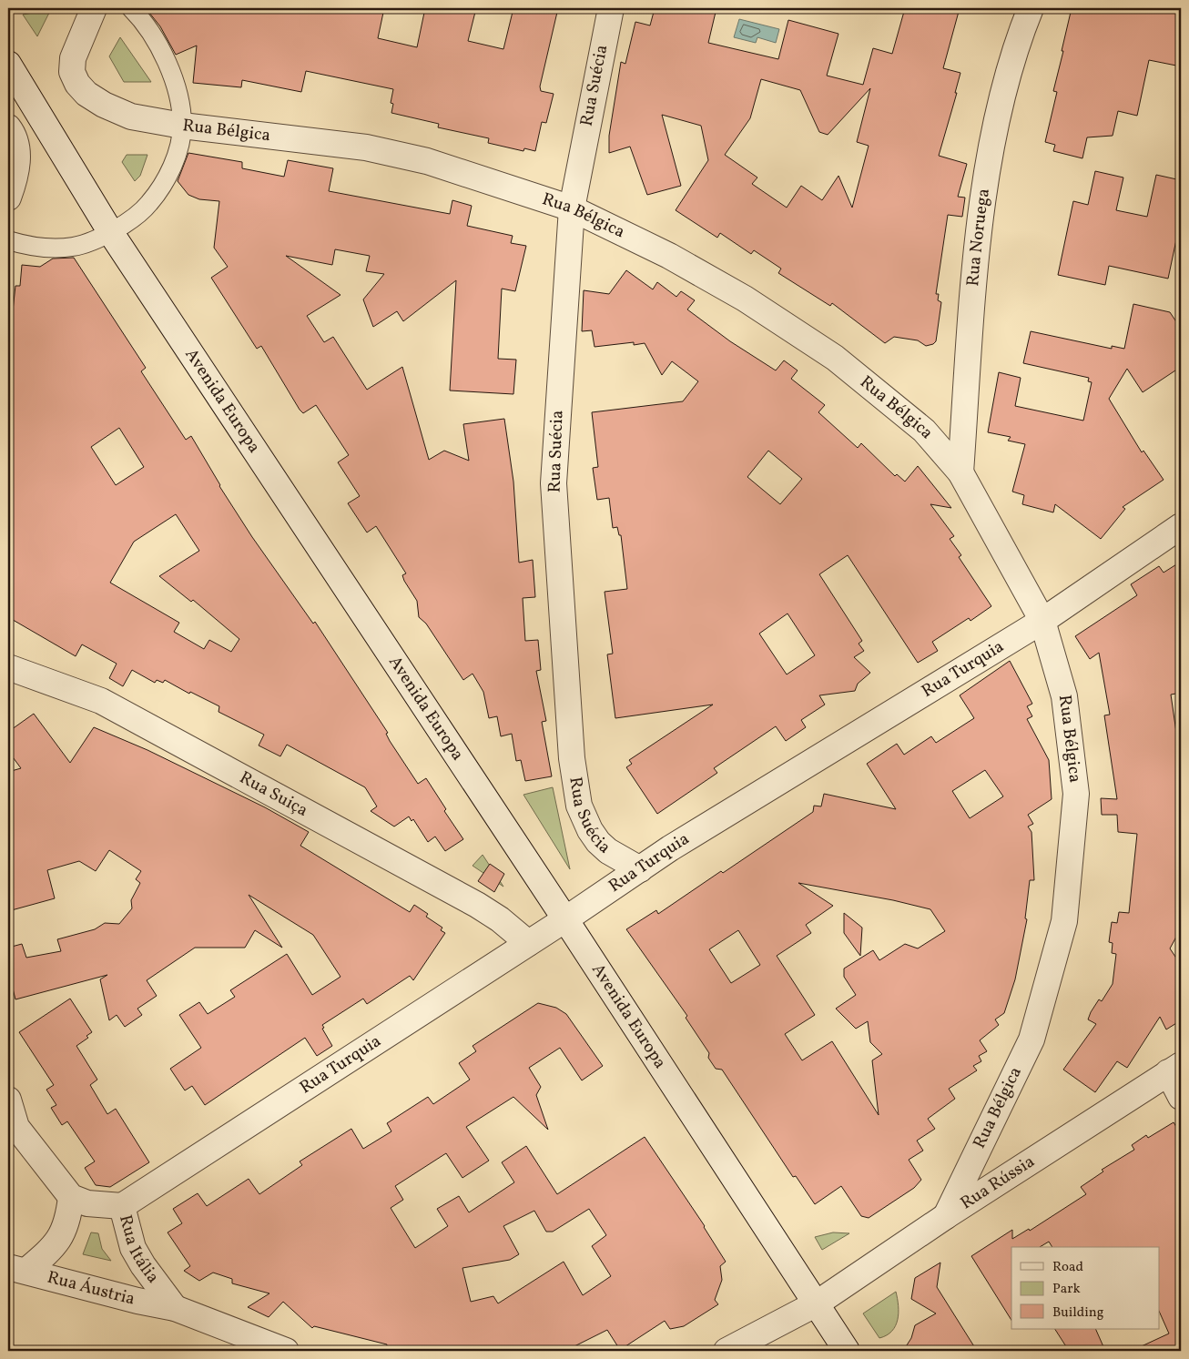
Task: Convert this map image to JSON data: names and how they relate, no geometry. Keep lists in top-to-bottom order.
{
  "streets": {
    "street": [
      "Rua Suécia",
      "Rua Bélgica",
      "Rua Noruega",
      "Avenida Europa",
      "Rua Turquia",
      "Rua Suiça",
      "Rua Rússia",
      "Rua Itália",
      "Rua Áustria"
    ]
  },
  "crossings": [
    ["Rua Suécia", "Rua Bélgica"],
    ["Rua Suécia", "Rua Turquia"],
    ["Rua Bélgica", "Rua Noruega"],
    ["Rua Bélgica", "Rua Turquia"],
    ["Rua Bélgica", "Rua Rússia"],
    ["Avenida Europa", "Rua Turquia"],
    ["Avenida Europa", "Rua Rússia"],
    ["Rua Turquia", "Rua Suiça"],
    ["Rua Turquia", "Rua Itália"],
    ["Rua Itália", "Rua Áustria"]
  ],
  "legend": ["Road", "Park", "Building"]
}
